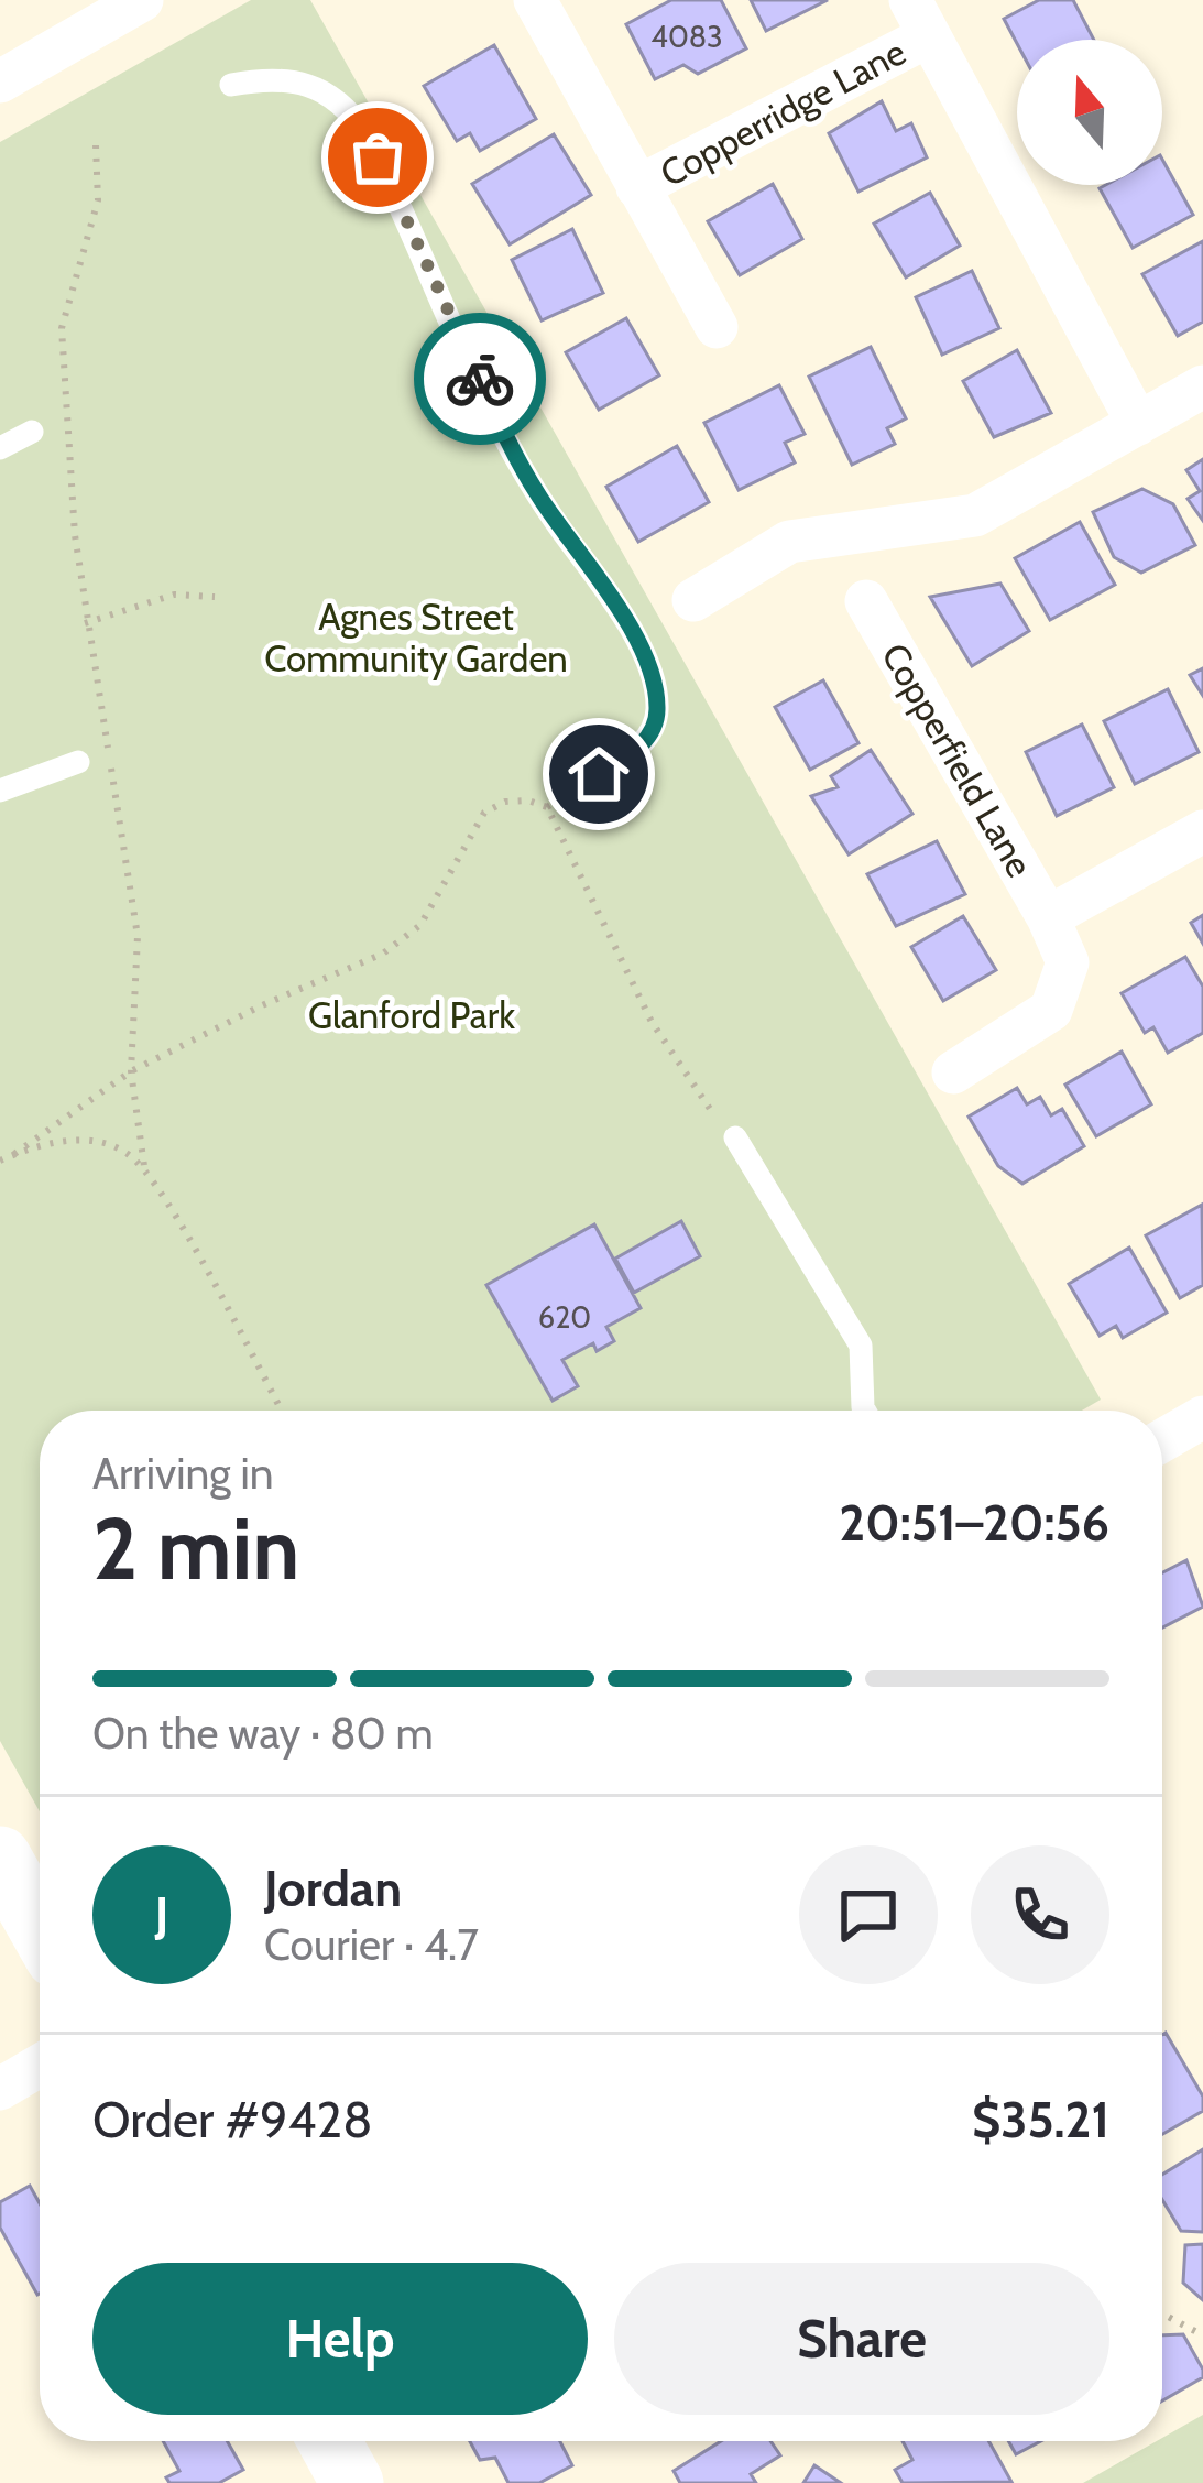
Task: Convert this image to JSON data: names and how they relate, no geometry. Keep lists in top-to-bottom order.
{
  "streets": {
    "street": ["Copperridge Lane", "Copperfield Lane"]
  },
  "parks": ["Agnes Street Community Garden", "Glanford Park"],
  "house_numbers": ["4083", "620"],
  "north": "top",
  "page": {
    "heading": ["2 min", "Arriving in", "20:51–20:56"],
    "panel": [
      "Jordan",
      "Courier · 4.7",
      "Order #9428",
      "$35.21"
    ],
    "bar": "On the way · 80 m",
    "round": "J",
    "buttons": ["Help", "Share"]
  }
}
